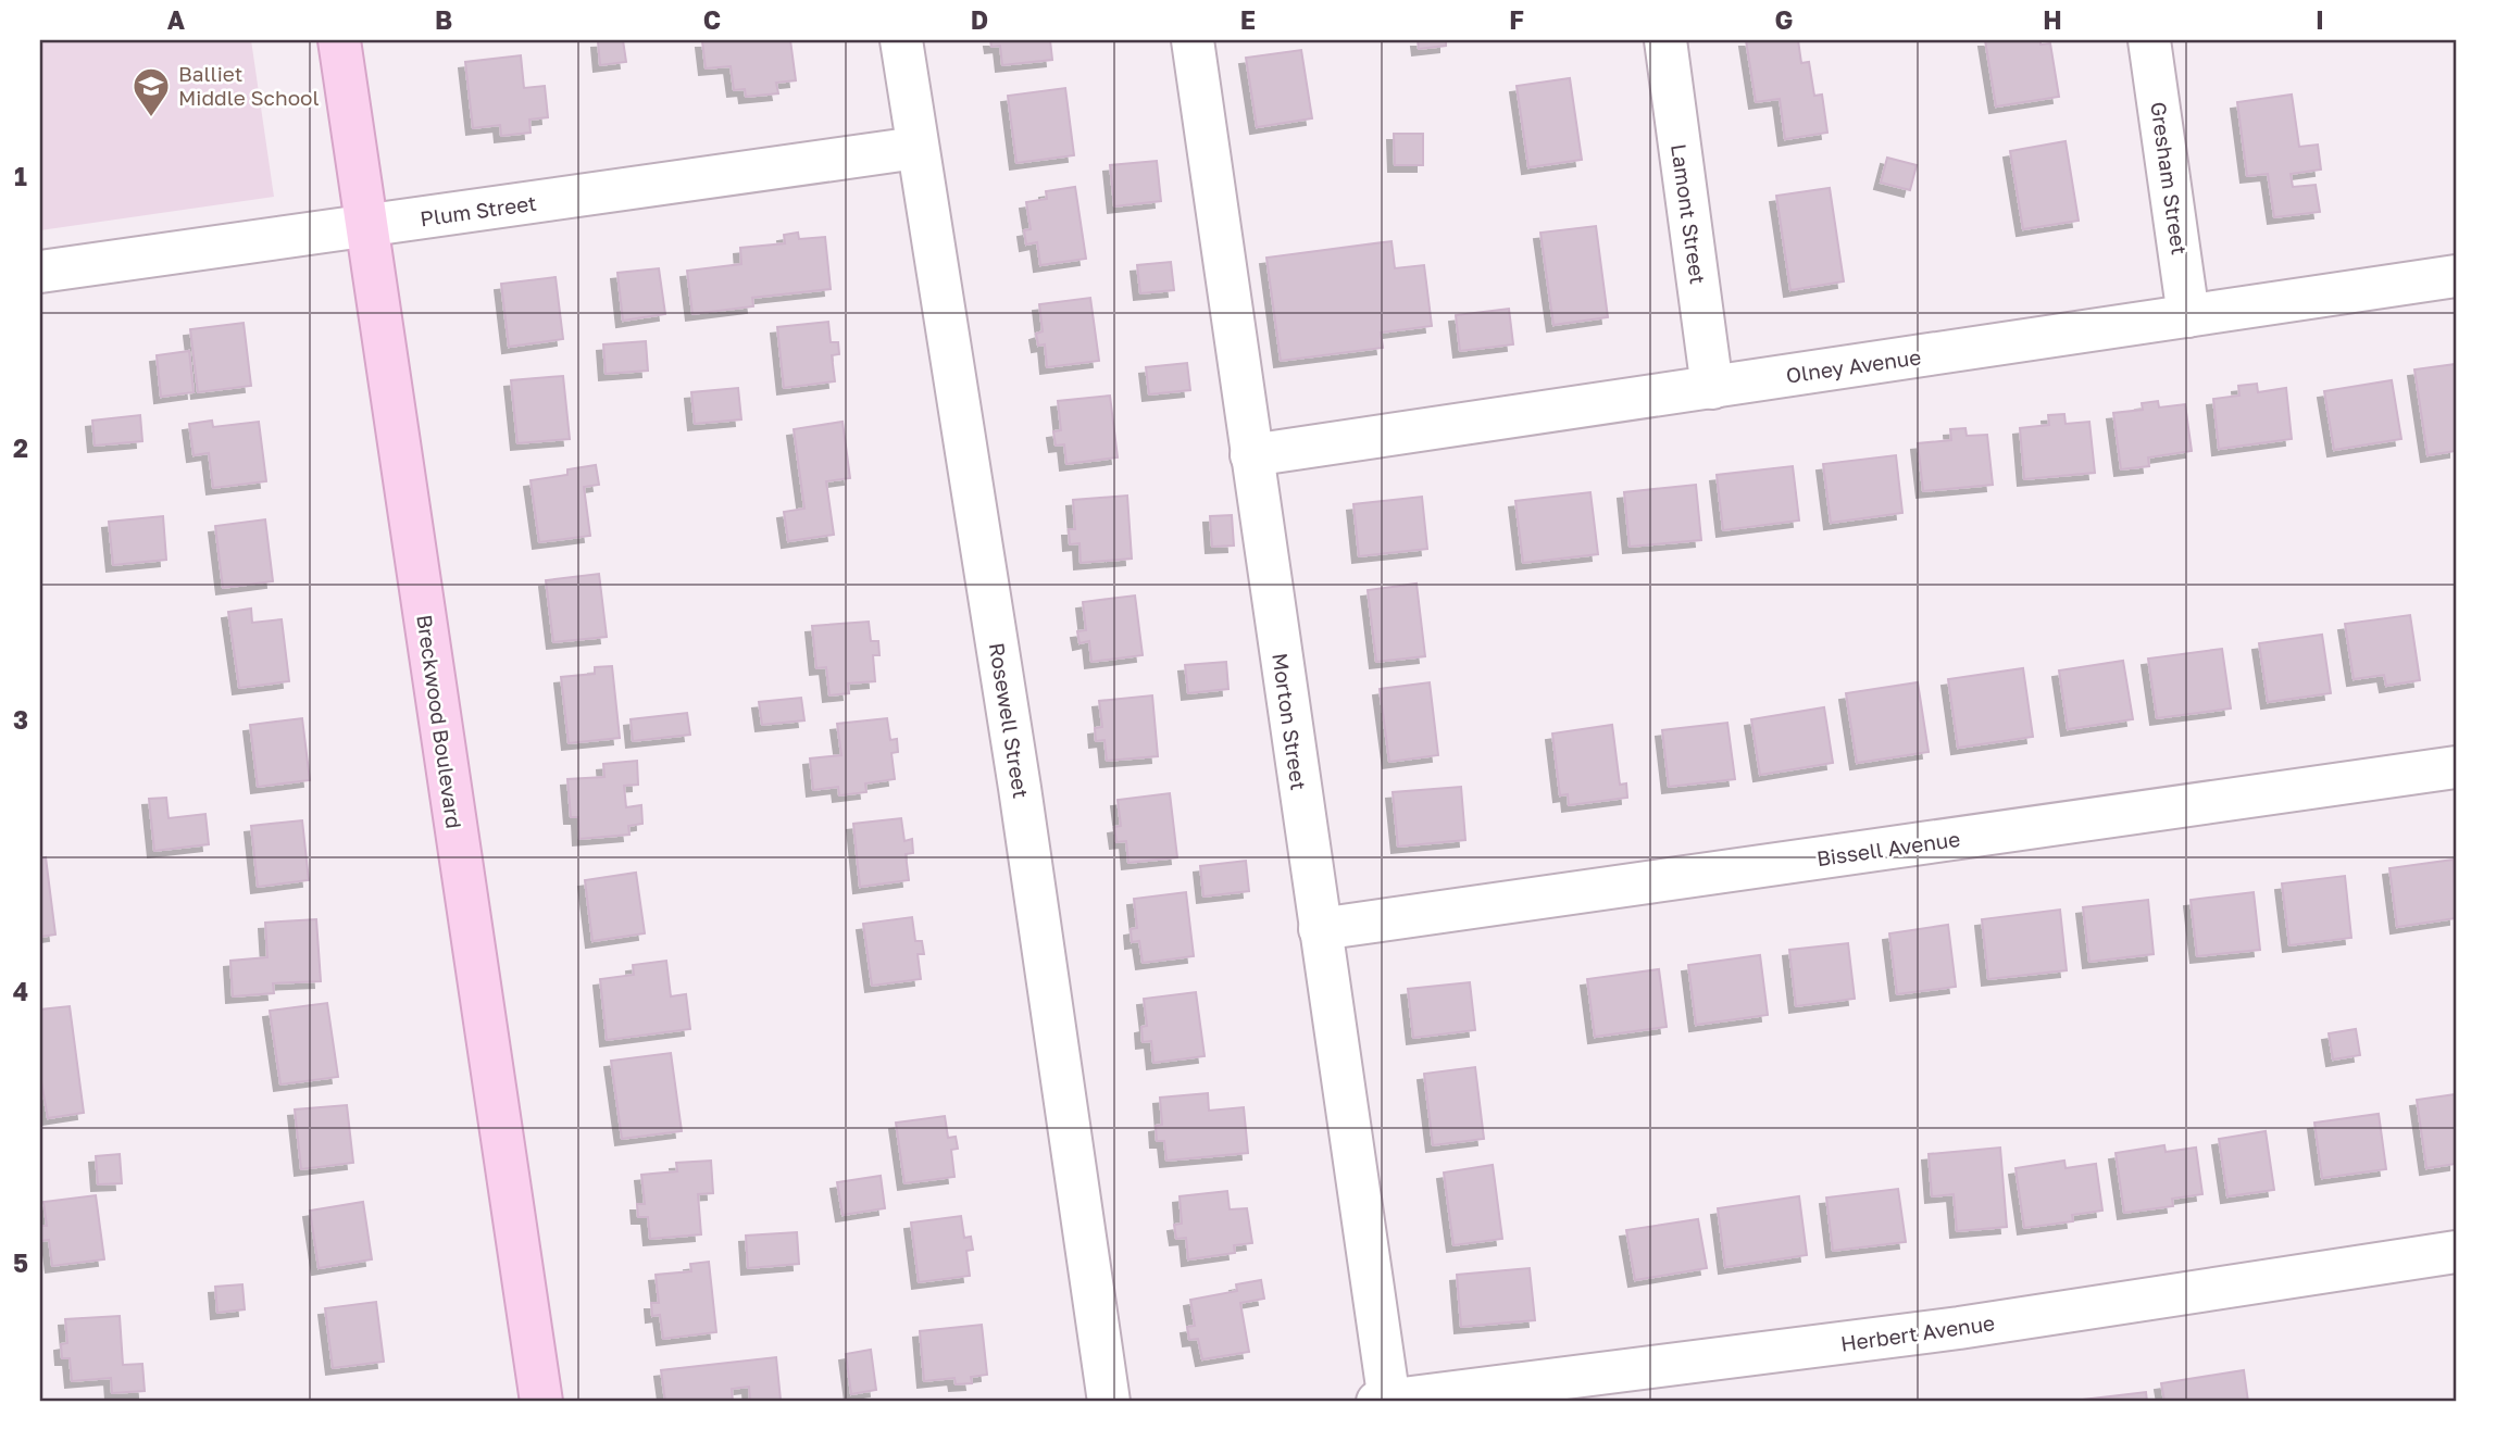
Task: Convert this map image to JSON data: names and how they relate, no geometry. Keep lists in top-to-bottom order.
{
  "streets": {
    "main road": ["Breckwood Boulevard"],
    "street": [
      "Gresham Street",
      "Plum Street",
      "Lamont Street",
      "Olney Avenue",
      "Rosewell Street",
      "Morton Street",
      "Bissell Avenue",
      "Herbert Avenue"
    ]
  },
  "crossings": [
    ["Gresham Street", "Olney Avenue"],
    ["Plum Street", "Rosewell Street"],
    ["Plum Street", "Breckwood Boulevard"],
    ["Lamont Street", "Olney Avenue"],
    ["Olney Avenue", "Morton Street"],
    ["Morton Street", "Bissell Avenue"],
    ["Morton Street", "Herbert Avenue"]
  ],
  "places": {
    "school or university": ["Balliet Middle School"]
  },
  "grid": {
    "columns": [
      "A",
      "B",
      "C",
      "D",
      "E",
      "F",
      "G",
      "H",
      "I"
    ],
    "rows": [
      "1",
      "2",
      "3",
      "4",
      "5"
    ]
  }
}
